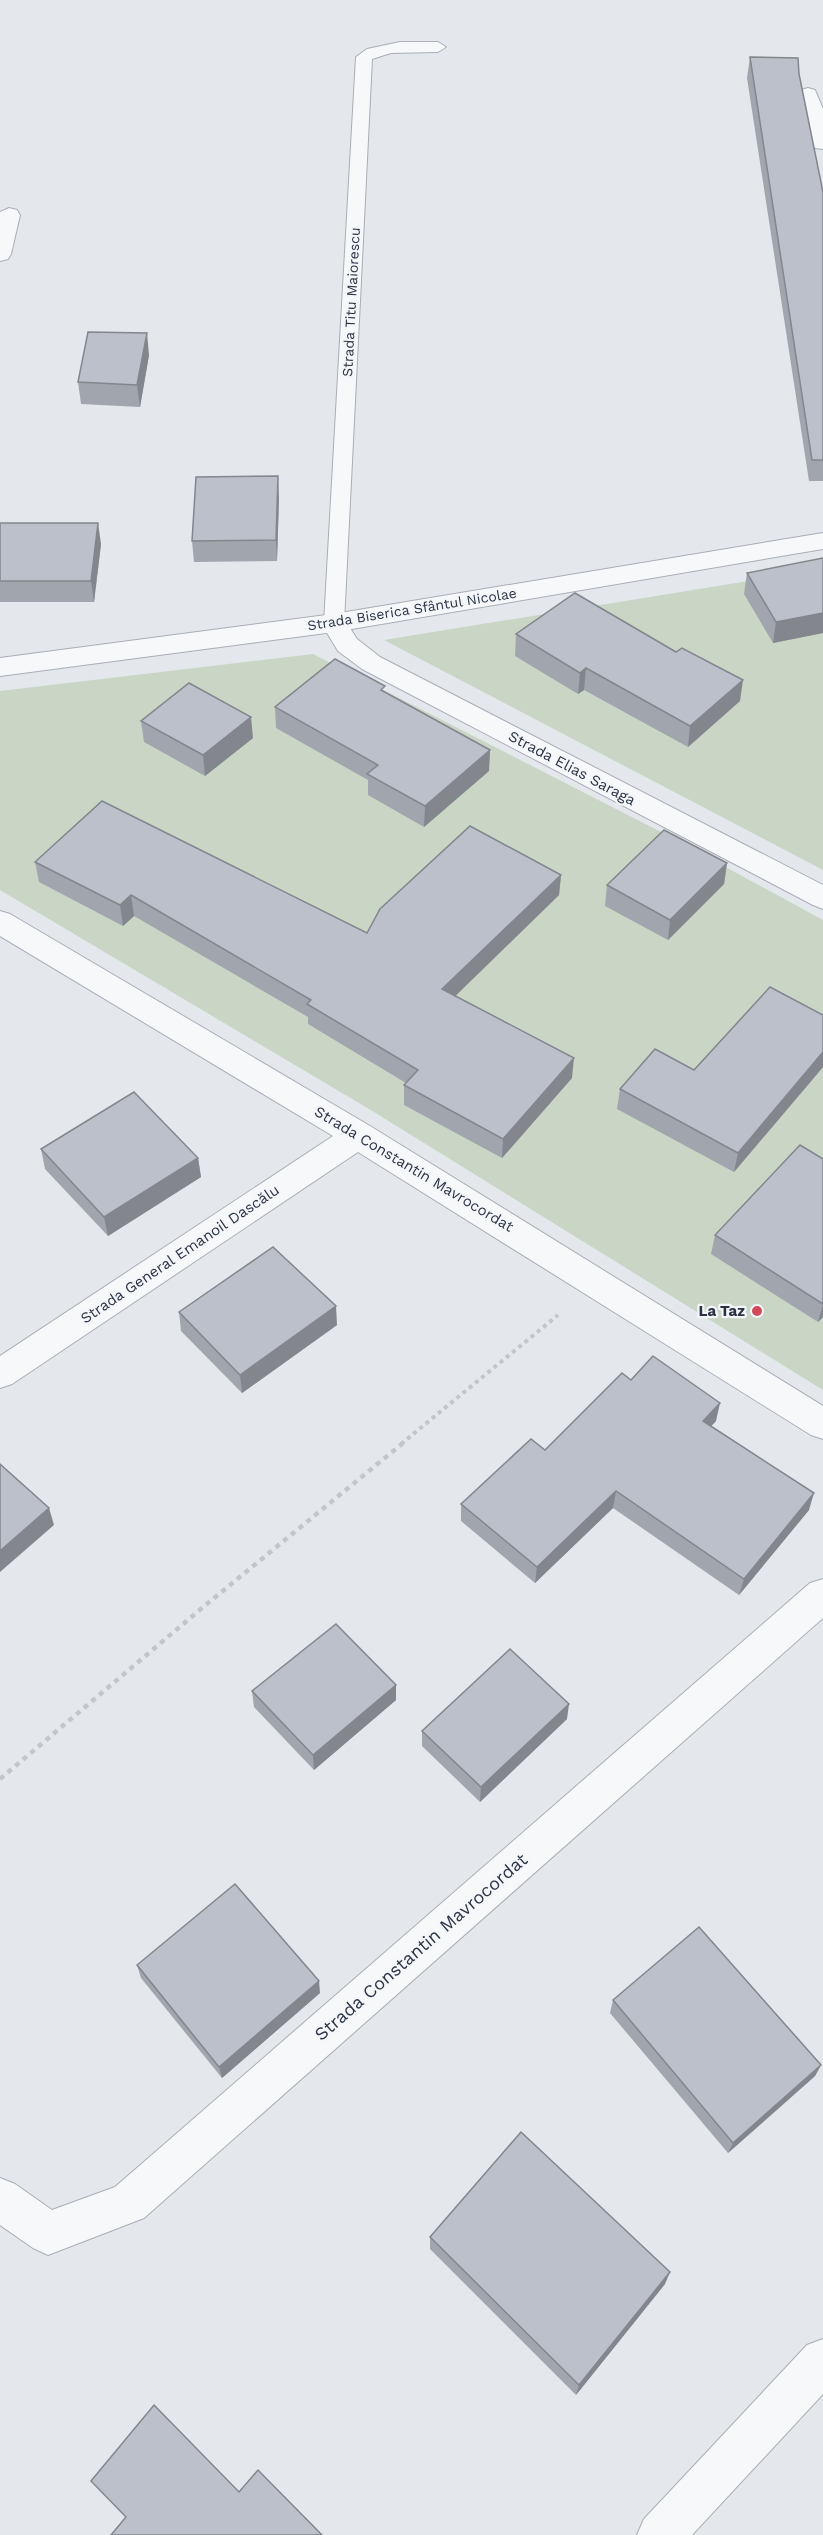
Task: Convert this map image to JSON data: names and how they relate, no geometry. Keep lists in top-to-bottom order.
{
  "streets": {
    "street": [
      "Strada Biserica Sfântul Nicolae",
      "Strada Elias Saraga",
      "Strada Constantin Mavrocordat",
      "Strada General Emanoil Dascălu"
    ],
    "lane": ["Strada Titu Maiorescu"]
  },
  "crossings": [
    ["Strada Titu Maiorescu", "Strada Biserica Sfântul Nicolae"],
    ["Strada Titu Maiorescu", "Strada Elias Saraga"],
    ["Strada Biserica Sfântul Nicolae", "Strada Elias Saraga"],
    ["Strada Constantin Mavrocordat", "Strada General Emanoil Dascălu"]
  ],
  "places": ["La Taz"]
}
